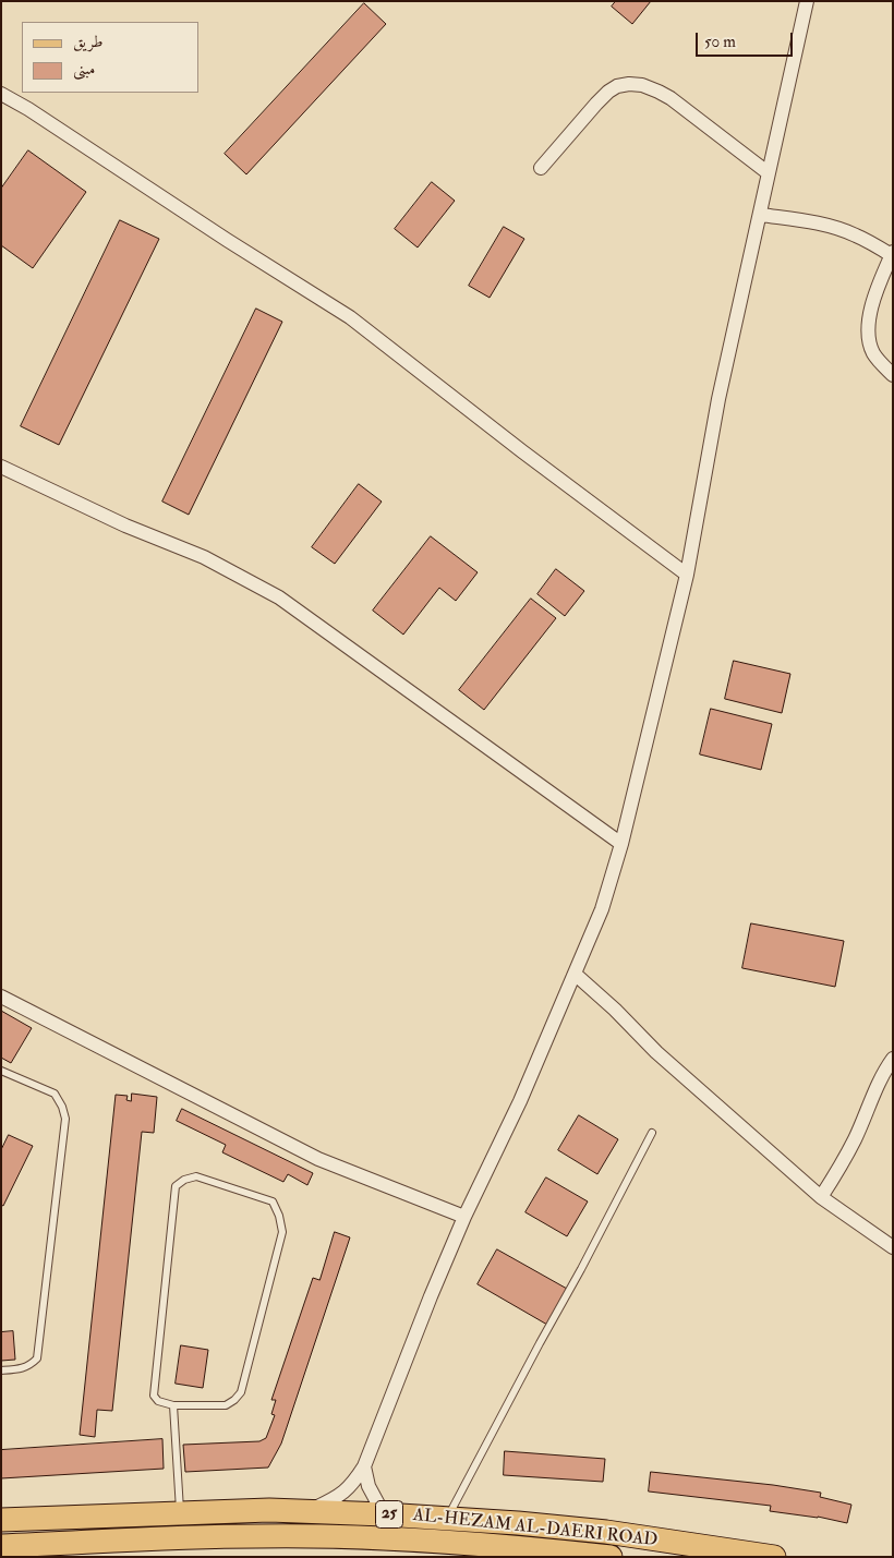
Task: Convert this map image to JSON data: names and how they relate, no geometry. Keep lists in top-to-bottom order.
{
  "streets": {
    "main road": ["25", "AL-HEZAM AL-DAERI ROAD"]
  },
  "legend": ["طريق", "مبنى"],
  "scale_bar": "50 m"
}
